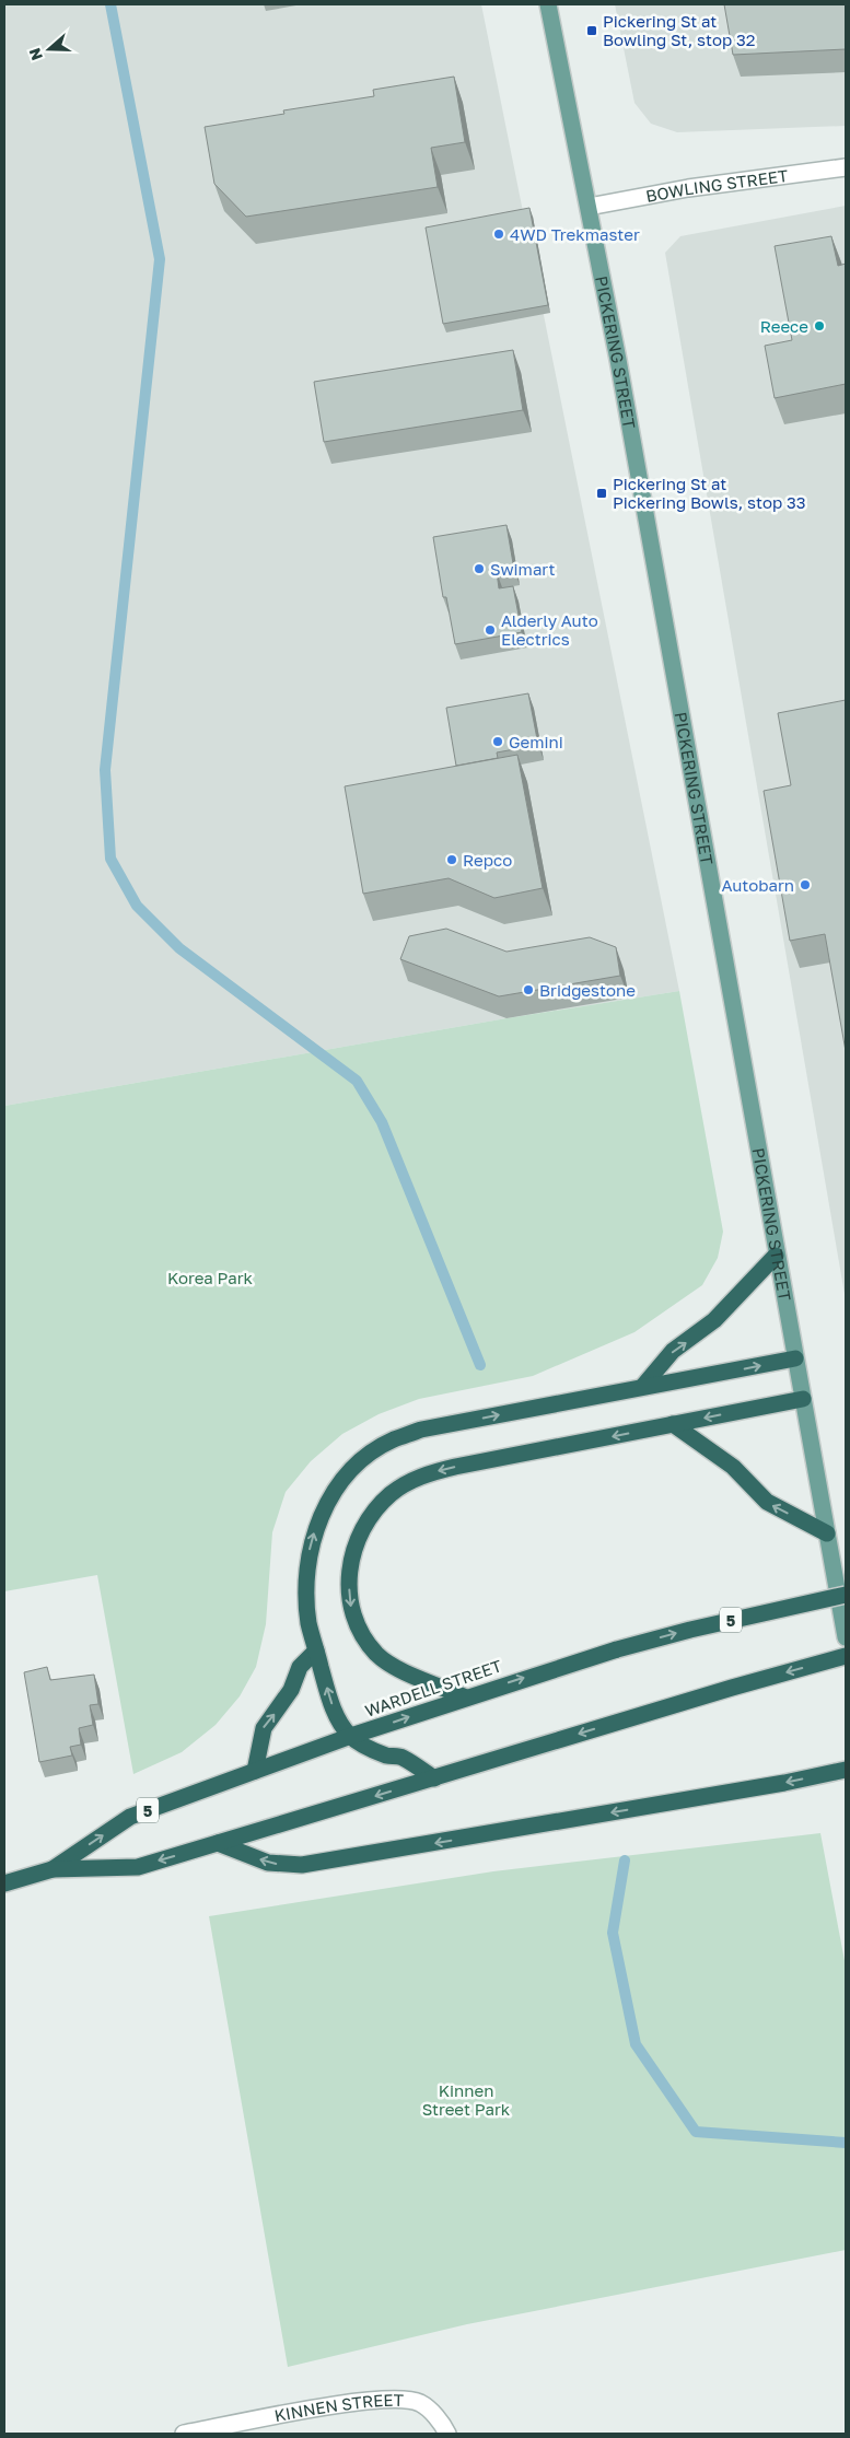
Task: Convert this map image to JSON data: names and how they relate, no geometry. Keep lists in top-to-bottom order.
{
  "streets": {
    "highway": ["5", "WARDELL STREET"],
    "main road": ["PICKERING STREET"],
    "street": ["BOWLING STREET", "KINNEN STREET"]
  },
  "crossings": [
    ["BOWLING STREET", "PICKERING STREET"]
  ],
  "parks": ["Korea Park", "Kinnen Street Park"],
  "places": {
    "transit": ["Pickering St at Bowling St, stop 32", "Pickering St at Pickering Bowls, stop 33"],
    "other": [
      "4WD Trekmaster",
      "Reece",
      "Swimart",
      "Alderly Auto Electrics",
      "Gemini",
      "Repco",
      "Autobarn",
      "Bridgestone"
    ]
  },
  "north": "left"
}
